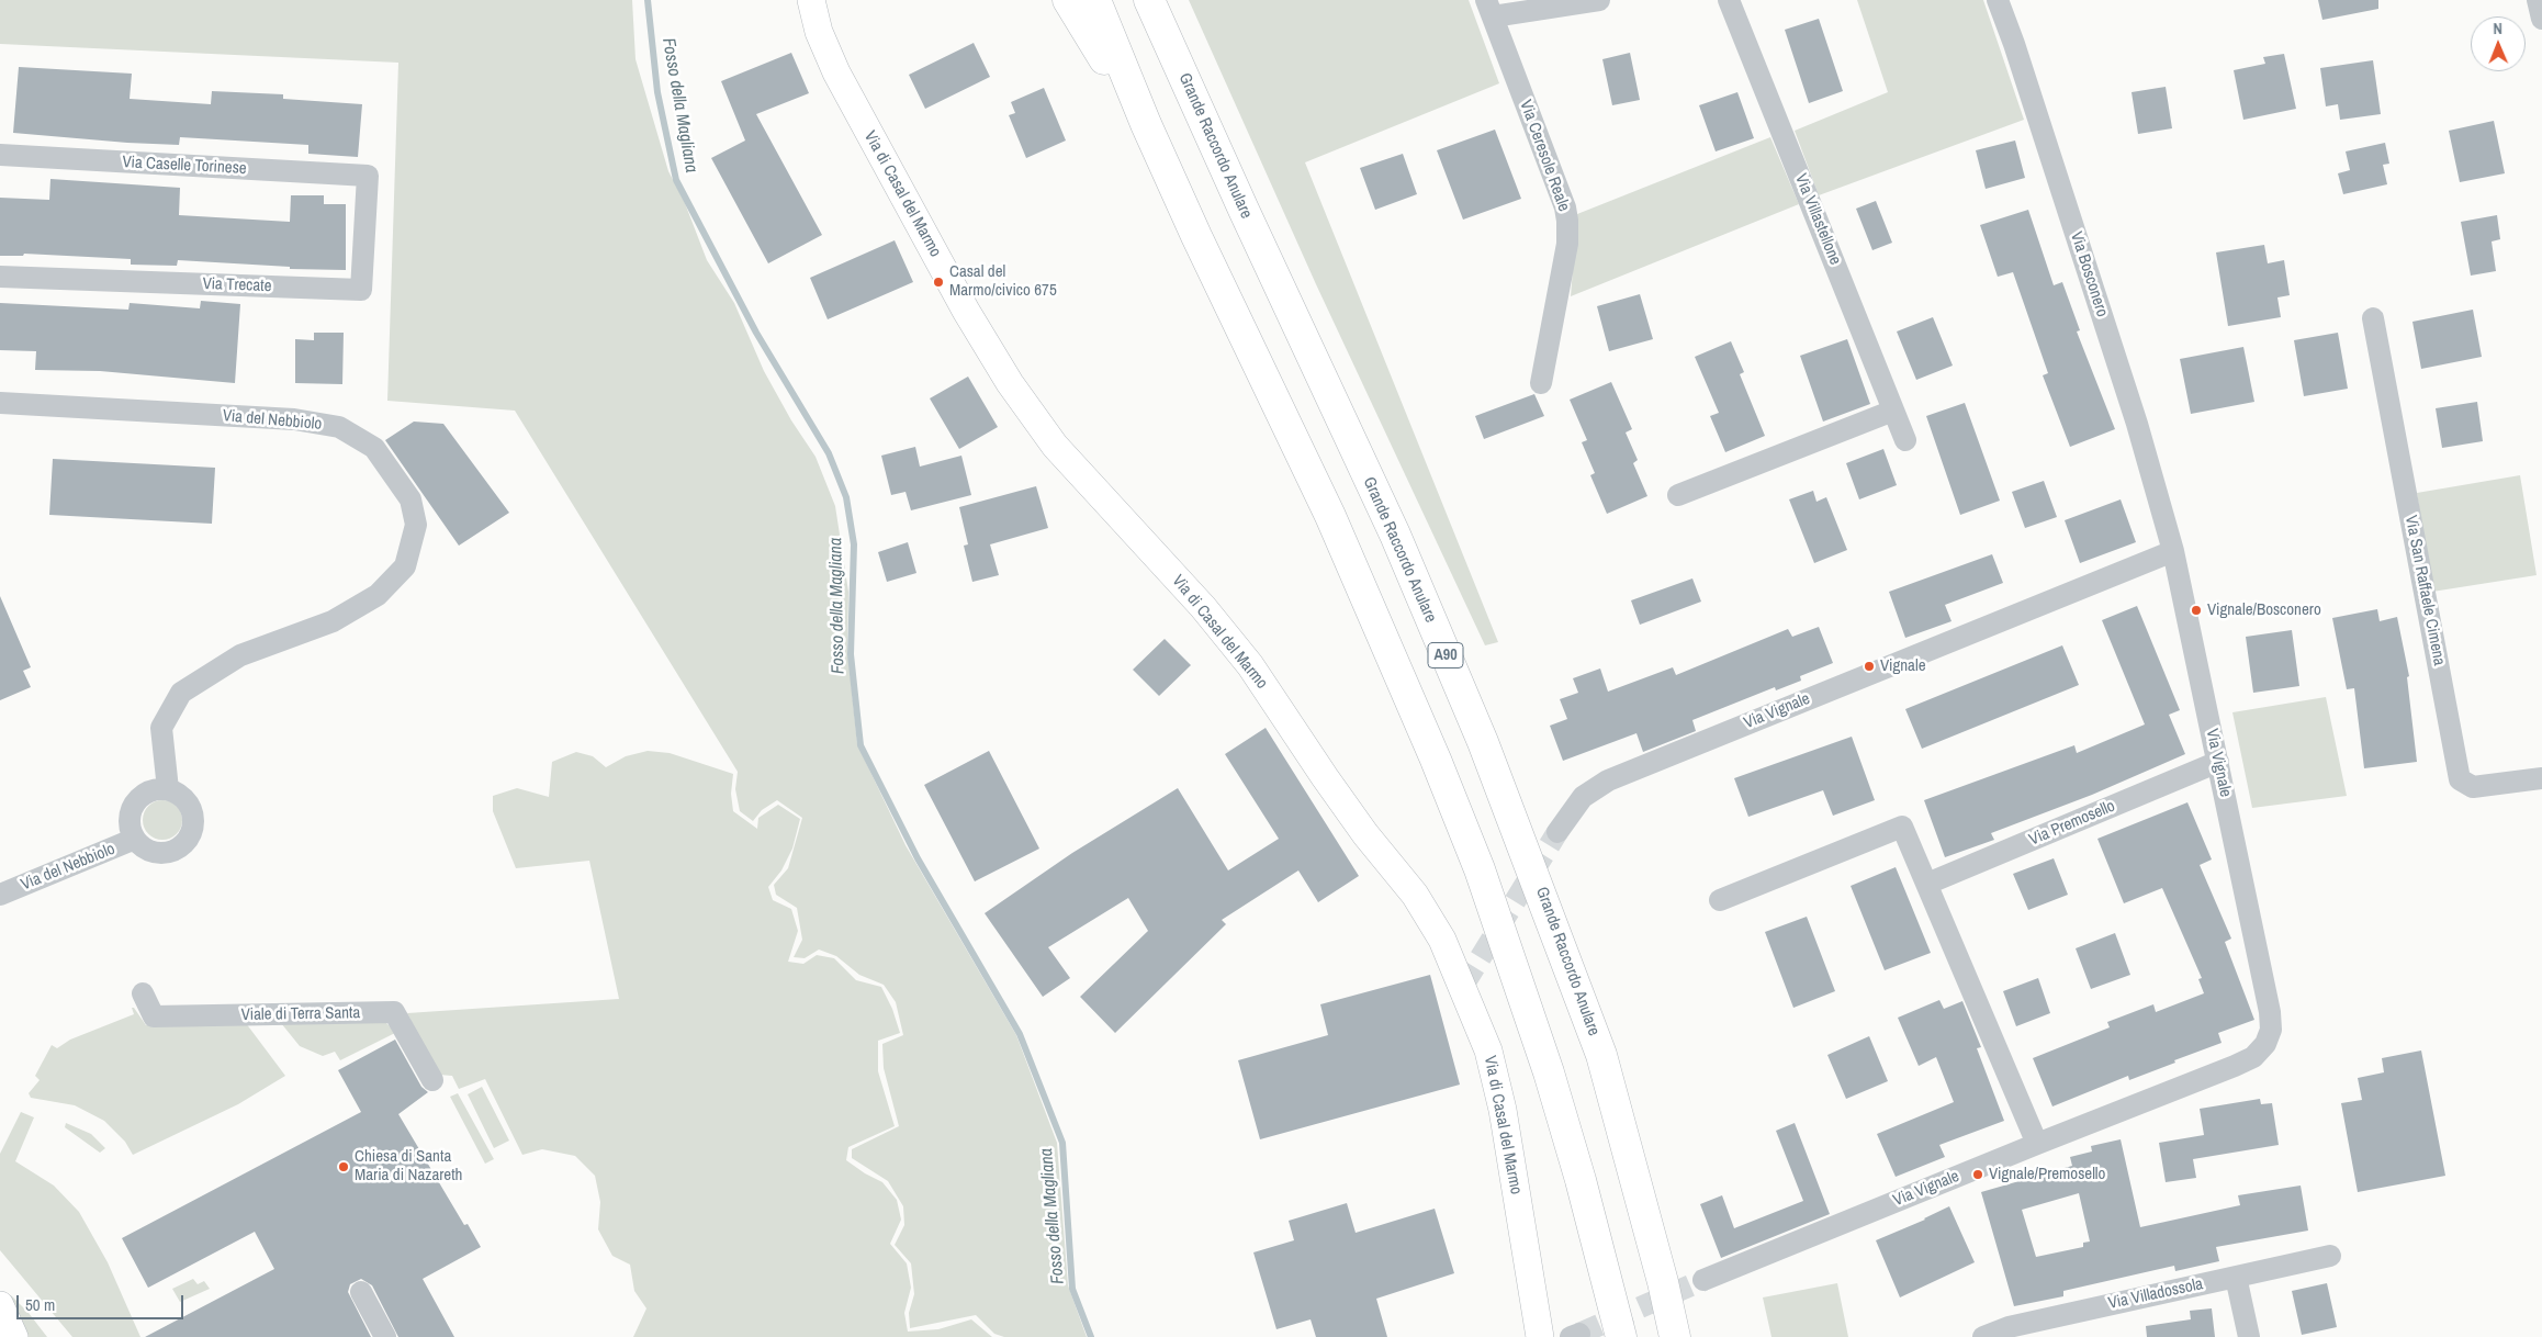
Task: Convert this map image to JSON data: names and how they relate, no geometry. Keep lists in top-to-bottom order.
{
  "streets": {
    "highway": ["Grande Raccordo Anulare", "A90"],
    "main road": ["Via di Casal del Marmo"],
    "street": [
      "Via Ceresole Reale",
      "Via Caselle Torinese",
      "Via Villastellone",
      "Via Bosconero",
      "Via Trecate",
      "Via del Nebbiolo",
      "Via San Raffaele Cimena",
      "Via Vignale",
      "Via Premosello",
      "Viale di Terra Santa",
      "Via Villadossola"
    ]
  },
  "crossings": [
    ["Via Caselle Torinese", "Via Trecate"],
    ["Via Bosconero", "Via Vignale"],
    ["Via Vignale", "Via Premosello"]
  ],
  "water": ["Fosso della Magliana"],
  "places": [
    "Casal del Marmo/civico 675",
    "Vignale/Bosconero",
    "Vignale",
    "Chiesa di Santa Maria di Nazareth",
    "Vignale/Premosello"
  ],
  "scale_bar": "50 m",
  "north": "top"
}
